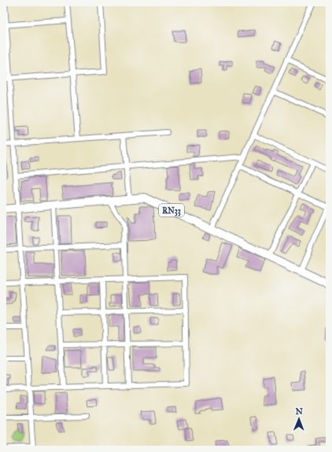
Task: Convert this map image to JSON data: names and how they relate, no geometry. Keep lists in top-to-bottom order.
{
  "streets": {
    "main road": ["RN33"]
  },
  "north": "top"
}
